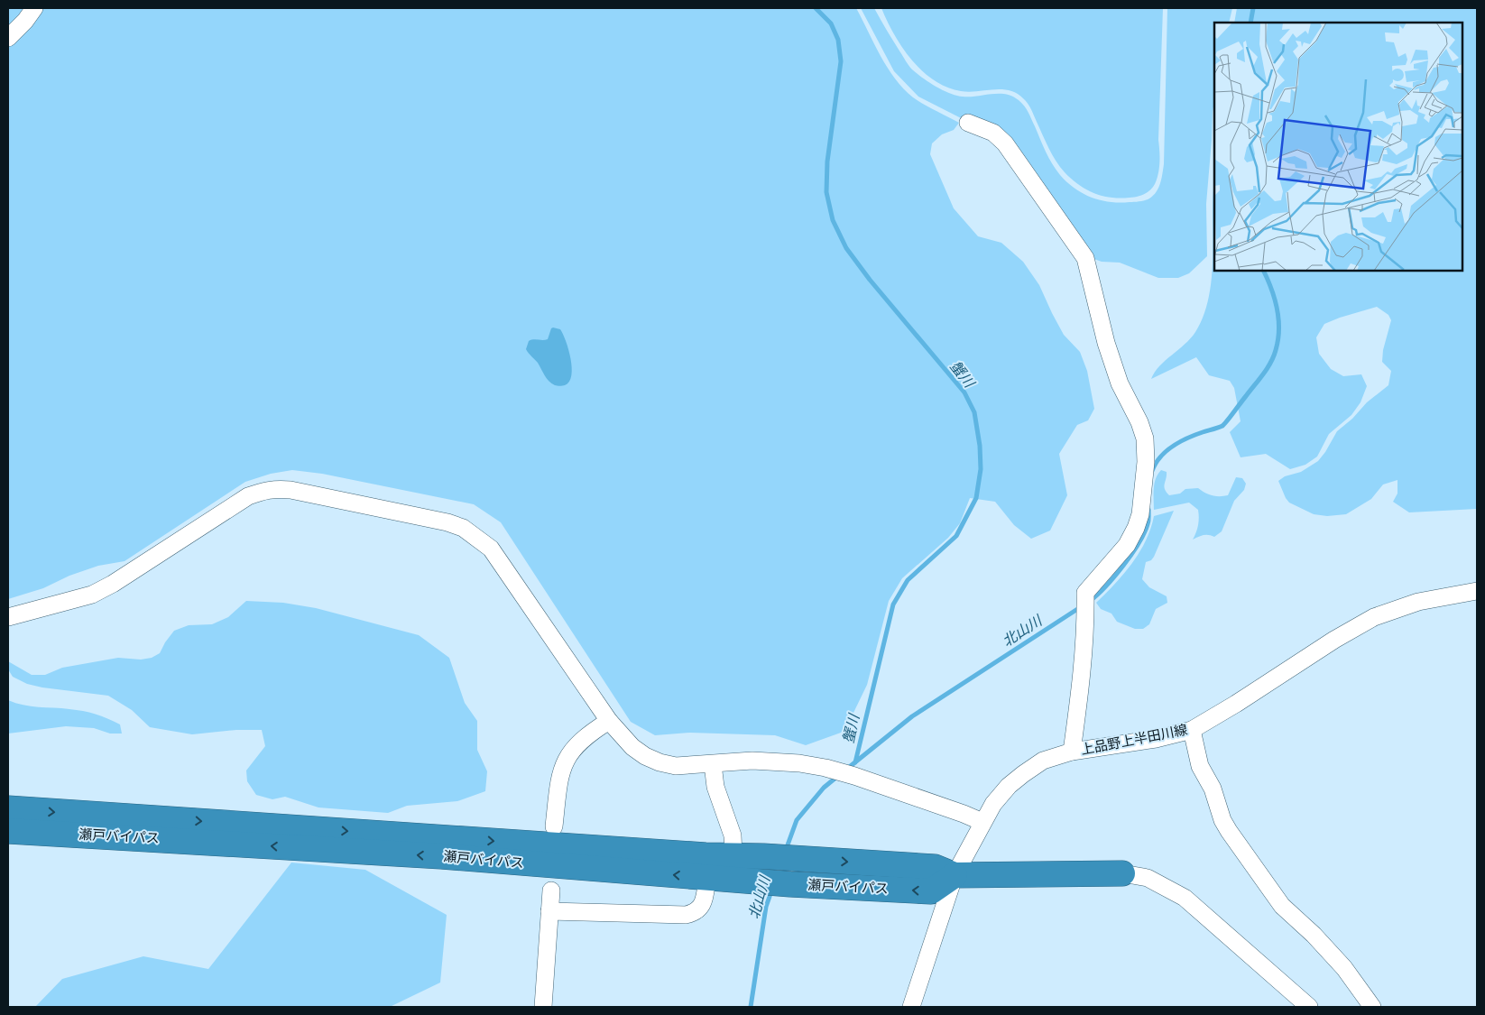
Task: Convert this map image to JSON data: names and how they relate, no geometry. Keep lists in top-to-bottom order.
{
  "streets": {
    "highway": ["瀬戸バイパス"],
    "street": ["上品野上半田川線"]
  },
  "crossings": [
    ["上品野上半田川線", "瀬戸バイパス"]
  ],
  "water": ["蟹川", "北山川"]
}
